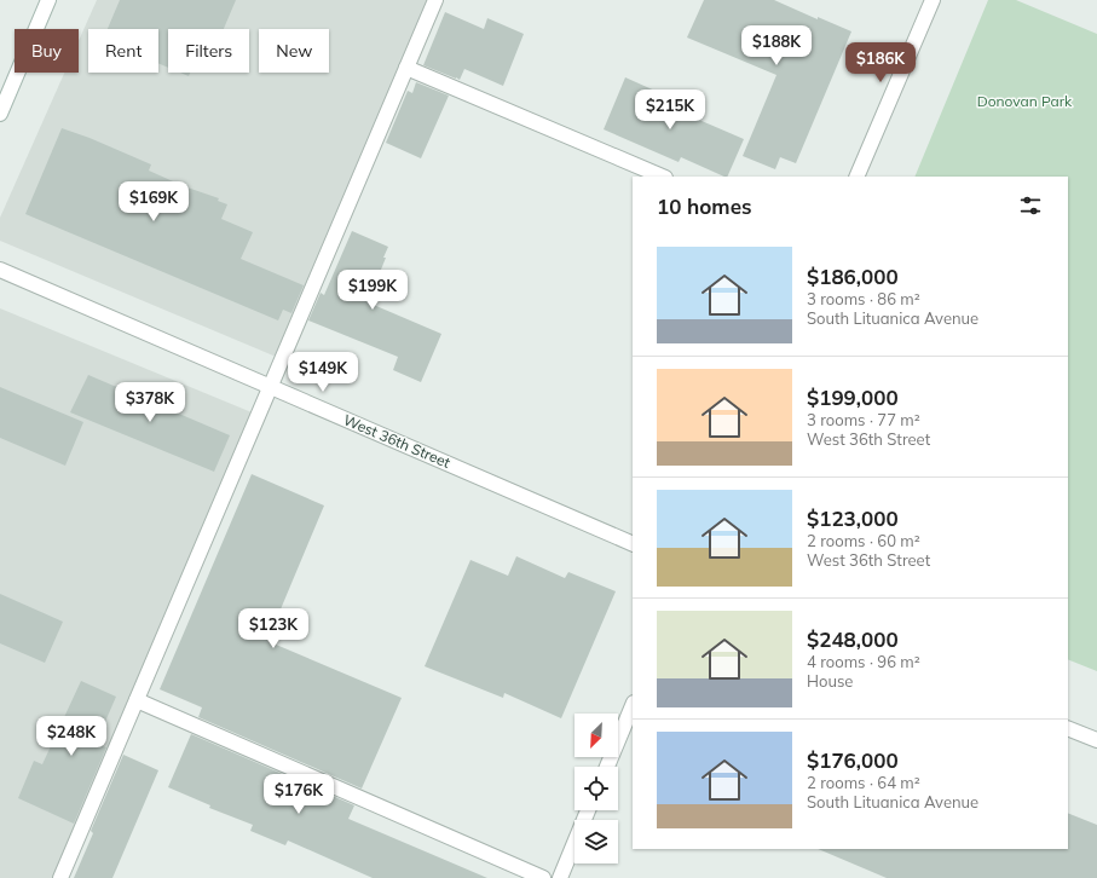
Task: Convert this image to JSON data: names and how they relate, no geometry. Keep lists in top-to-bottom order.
{
  "streets": {
    "street": ["West 36th Street"]
  },
  "parks": ["Donovan Park"],
  "north": "bottom left",
  "page": {
    "price": [
      "$188K",
      "$186K",
      "$215K",
      "$169K",
      "$199K",
      "$149K",
      "$378K",
      "$123K",
      "$248K",
      "$176K"
    ],
    "chip": [
      "Buy",
      "Rent",
      "Filters",
      "New"
    ],
    "heading": "10 homes",
    "list": [
      {
        "name": "$186,000",
        "note": "3 rooms · 86 m² · South Lituanica Avenue"
      },
      {
        "name": "$199,000",
        "note": "3 rooms · 77 m² · West 36th Street"
      },
      {
        "name": "$123,000",
        "note": "2 rooms · 60 m² · West 36th Street"
      },
      {
        "name": "$248,000",
        "note": "4 rooms · 96 m² · House"
      },
      {
        "name": "$176,000",
        "note": "2 rooms · 64 m² · South Lituanica Avenue"
      }
    ]
  }
}
